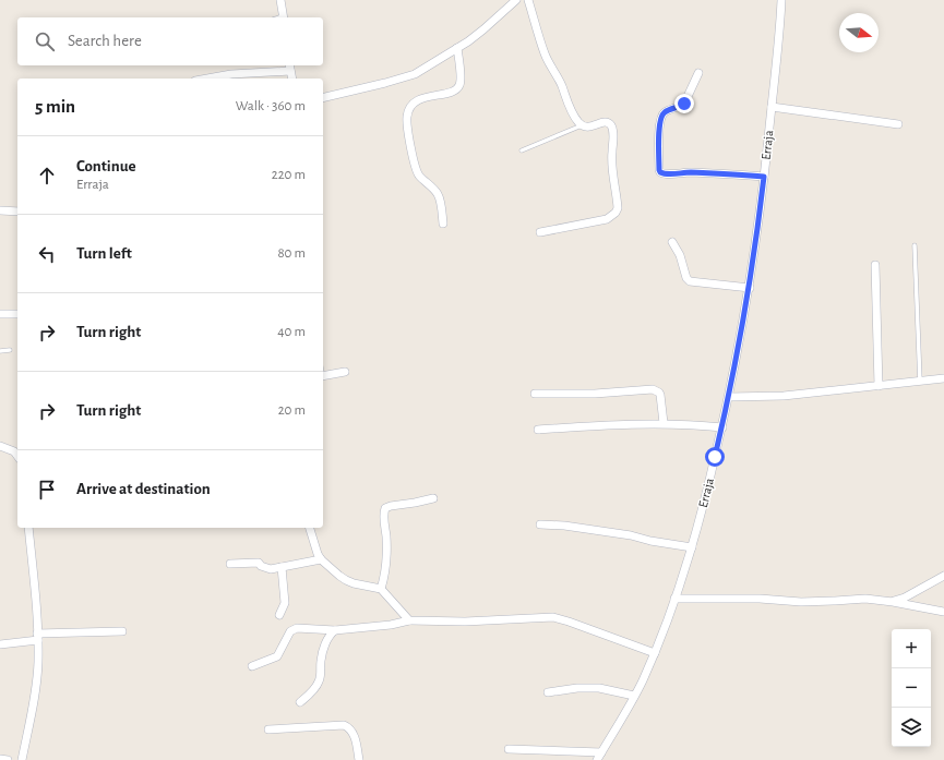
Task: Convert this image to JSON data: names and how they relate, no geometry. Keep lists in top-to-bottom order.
{
  "streets": {
    "street": ["Erraja"]
  },
  "north": "right",
  "page": {
    "search": "Search here",
    "heading": ["5 min", "Walk · 360 m"],
    "list": [
      ["Continue", "Erraja", "220 m"],
      ["Turn left", "80 m"],
      ["Turn right", "40 m"],
      ["Turn right", "20 m"],
      "Arrive at destination"
    ],
    "map_buttons": ["+", "−"]
  }
}
